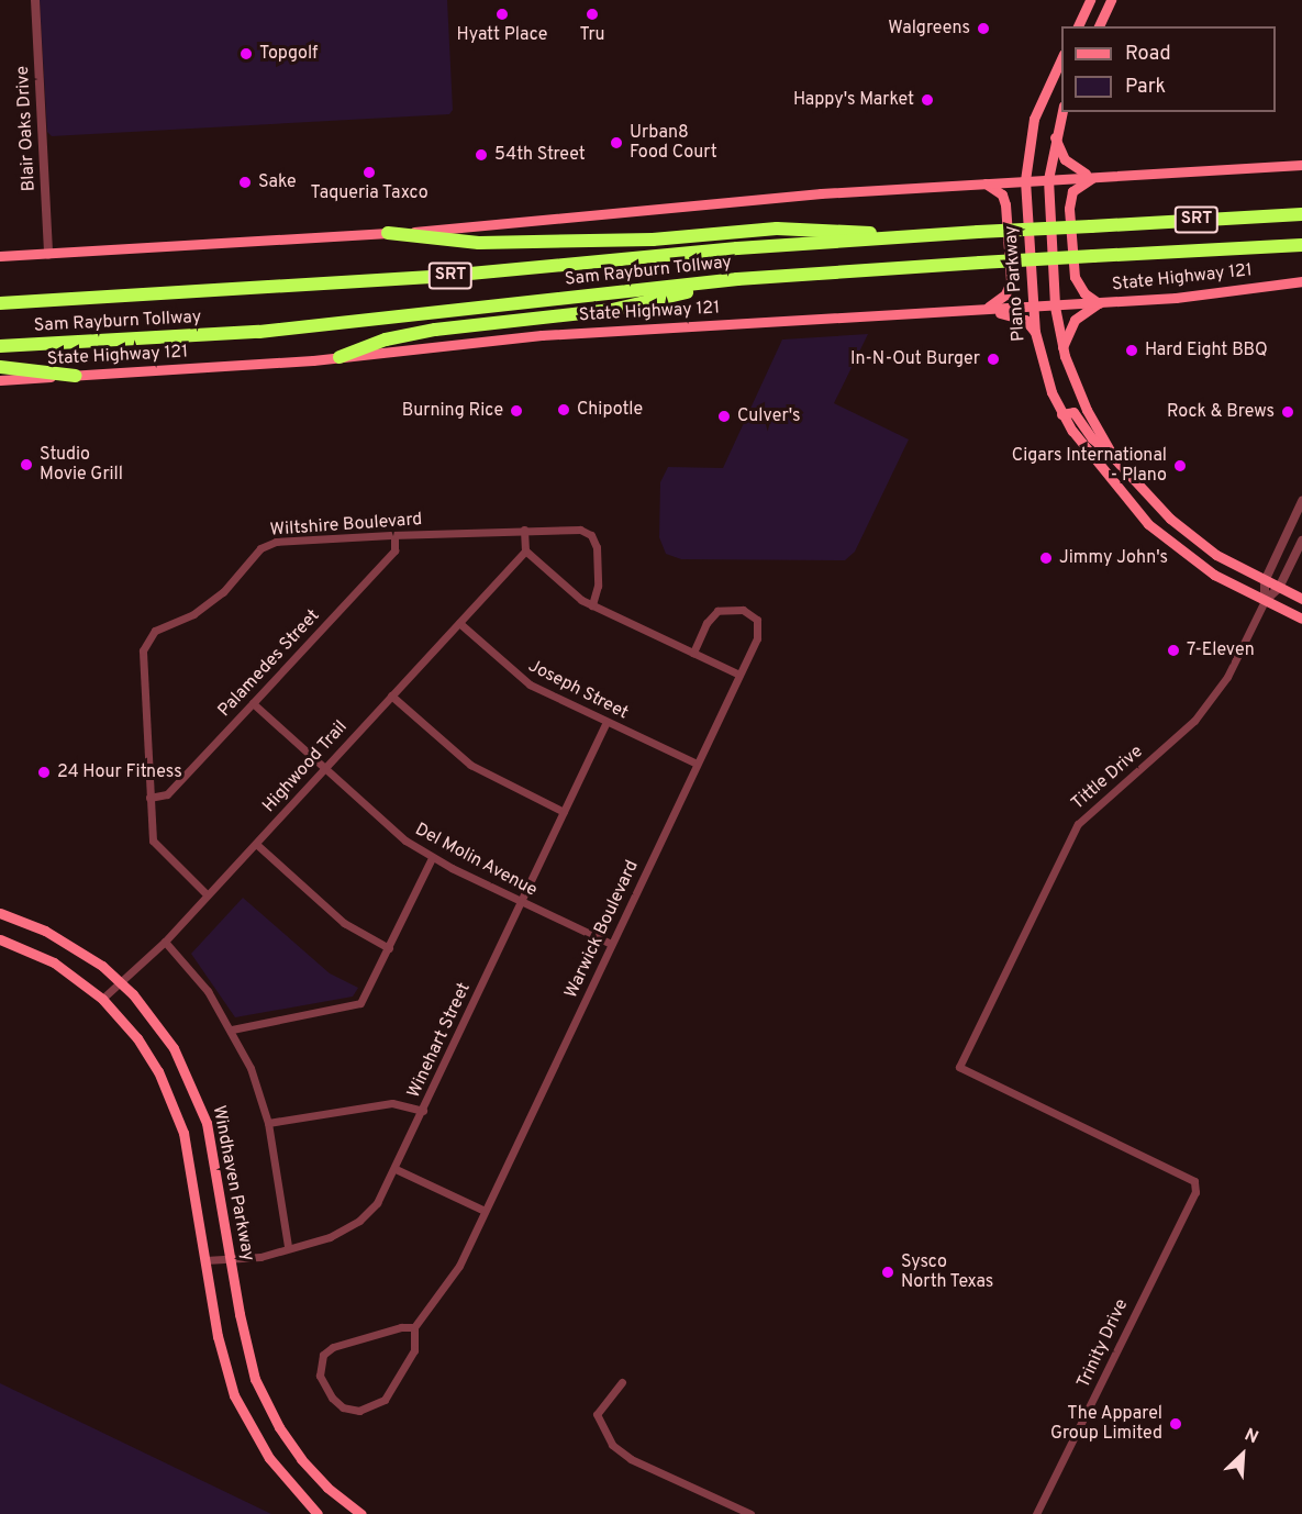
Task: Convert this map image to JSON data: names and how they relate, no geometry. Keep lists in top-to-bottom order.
{
  "streets": {
    "highway": ["SRT", "Sam Rayburn Tollway"],
    "main road": ["State Highway 121", "Plano Parkway", "Windhaven Parkway"],
    "street": [
      "Blair Oaks Drive",
      "Wiltshire Boulevard",
      "Palamedes Street",
      "Joseph Street",
      "Highwood Trail",
      "Tittle Drive",
      "Del Molin Avenue",
      "Warwick Boulevard",
      "Winehart Street",
      "Trinity Drive"
    ]
  },
  "crossings": [
    ["State Highway 121", "Plano Parkway"],
    ["Plano Parkway", "Tittle Drive"],
    ["Wiltshire Boulevard", "Palamedes Street"],
    ["Wiltshire Boulevard", "Highwood Trail"],
    ["Palamedes Street", "Del Molin Avenue"],
    ["Joseph Street", "Highwood Trail"],
    ["Joseph Street", "Warwick Boulevard"],
    ["Joseph Street", "Winehart Street"],
    ["Highwood Trail", "Del Molin Avenue"],
    ["Highwood Trail", "Windhaven Parkway"],
    ["Tittle Drive", "Trinity Drive"],
    ["Del Molin Avenue", "Warwick Boulevard"],
    ["Del Molin Avenue", "Winehart Street"],
    ["Winehart Street", "Windhaven Parkway"]
  ],
  "places": [
    "Hyatt Place",
    "Tru",
    "Walgreens",
    "Topgolf",
    "Happy's Market",
    "Urban8 Food Court",
    "54th Street",
    "Taqueria Taxco",
    "Sake",
    "Hard Eight BBQ",
    "In-N-Out Burger",
    "Chipotle",
    "Burning Rice",
    "Rock & Brews",
    "Culver's",
    "Studio Movie Grill",
    "Cigars International - Plano",
    "Jimmy John's",
    "7-Eleven",
    "24 Hour Fitness",
    "Sysco North Texas",
    "The Apparel Group Limited"
  ],
  "legend": ["Road", "Park"],
  "north": "top right"
}
